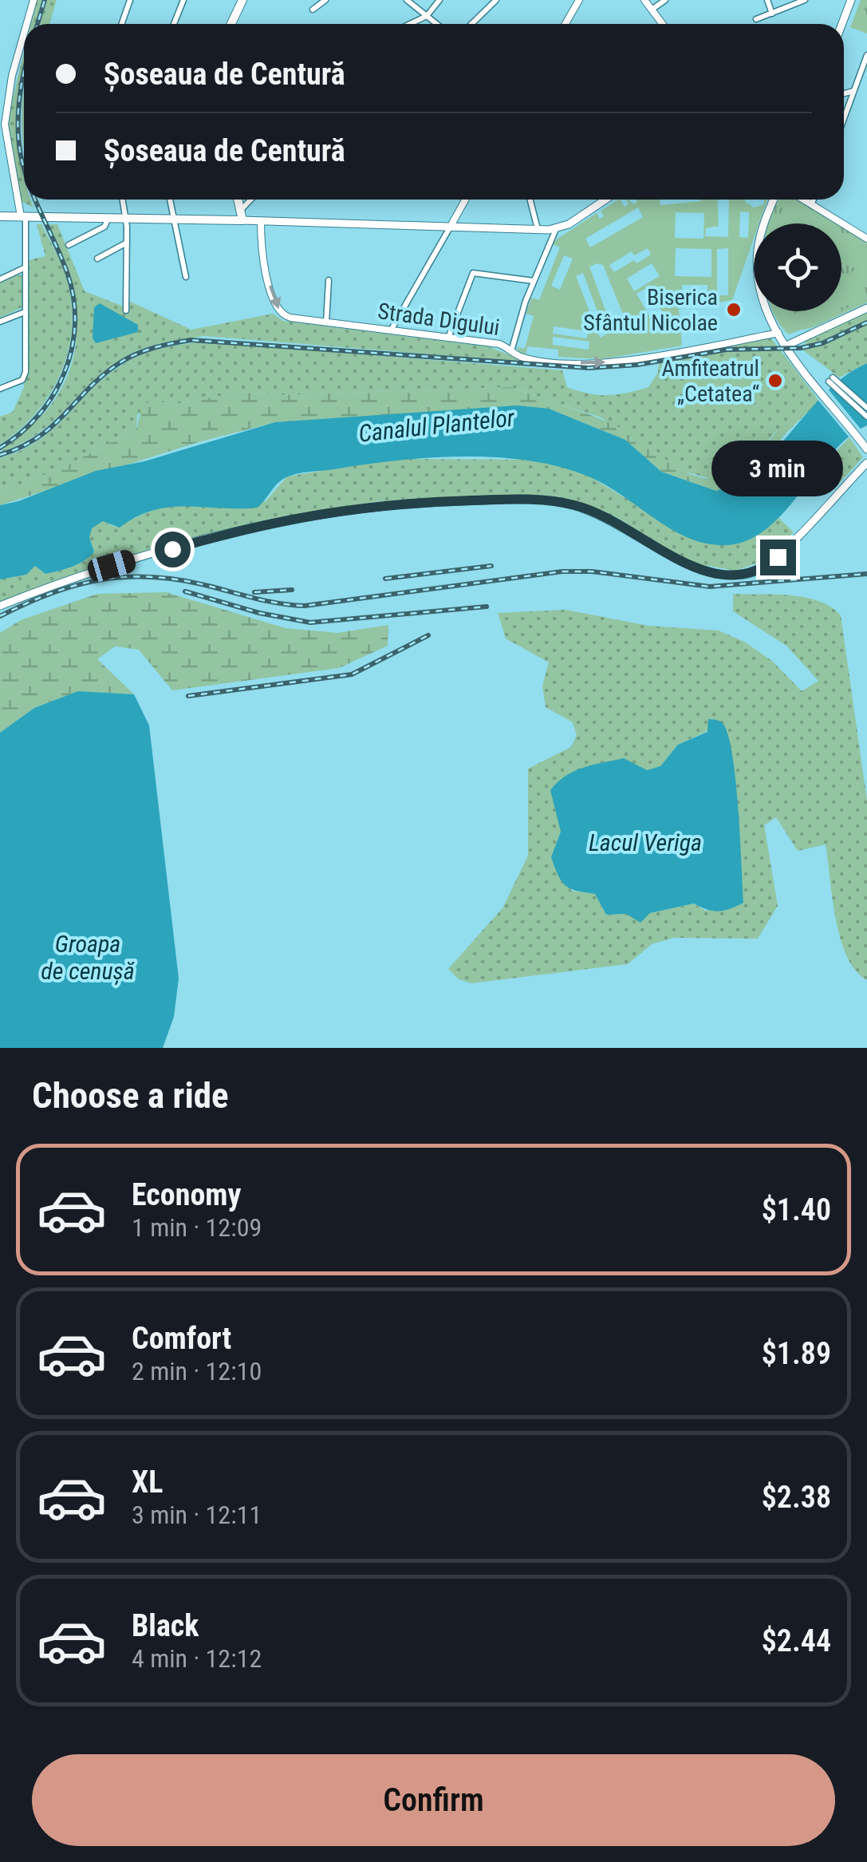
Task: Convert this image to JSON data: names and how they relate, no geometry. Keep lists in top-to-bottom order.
{
  "streets": {
    "street": ["Strada Digului"]
  },
  "one_way": ["Strada Digului"],
  "water": ["Canalul Plantelor", "Lacul Veriga", "Groapa de cenușă"],
  "places": ["Biserica Sfântul Nicolae", "Amfiteatrul „Cetatea“"],
  "page": {
    "banner": ["Șoseaua de Centură", "Șoseaua de Centură"],
    "bubble": "3 min",
    "heading": "Choose a ride",
    "list": [
      {
        "name": "Economy",
        "note": "1 min · 12:09",
        "value": "$1.40"
      },
      {
        "name": "Comfort",
        "note": "2 min · 12:10",
        "value": "$1.89"
      },
      {
        "name": "XL",
        "note": "3 min · 12:11",
        "value": "$2.38"
      },
      {
        "name": "Black",
        "note": "4 min · 12:12",
        "value": "$2.44"
      }
    ],
    "buttons": "Confirm"
  }
}
